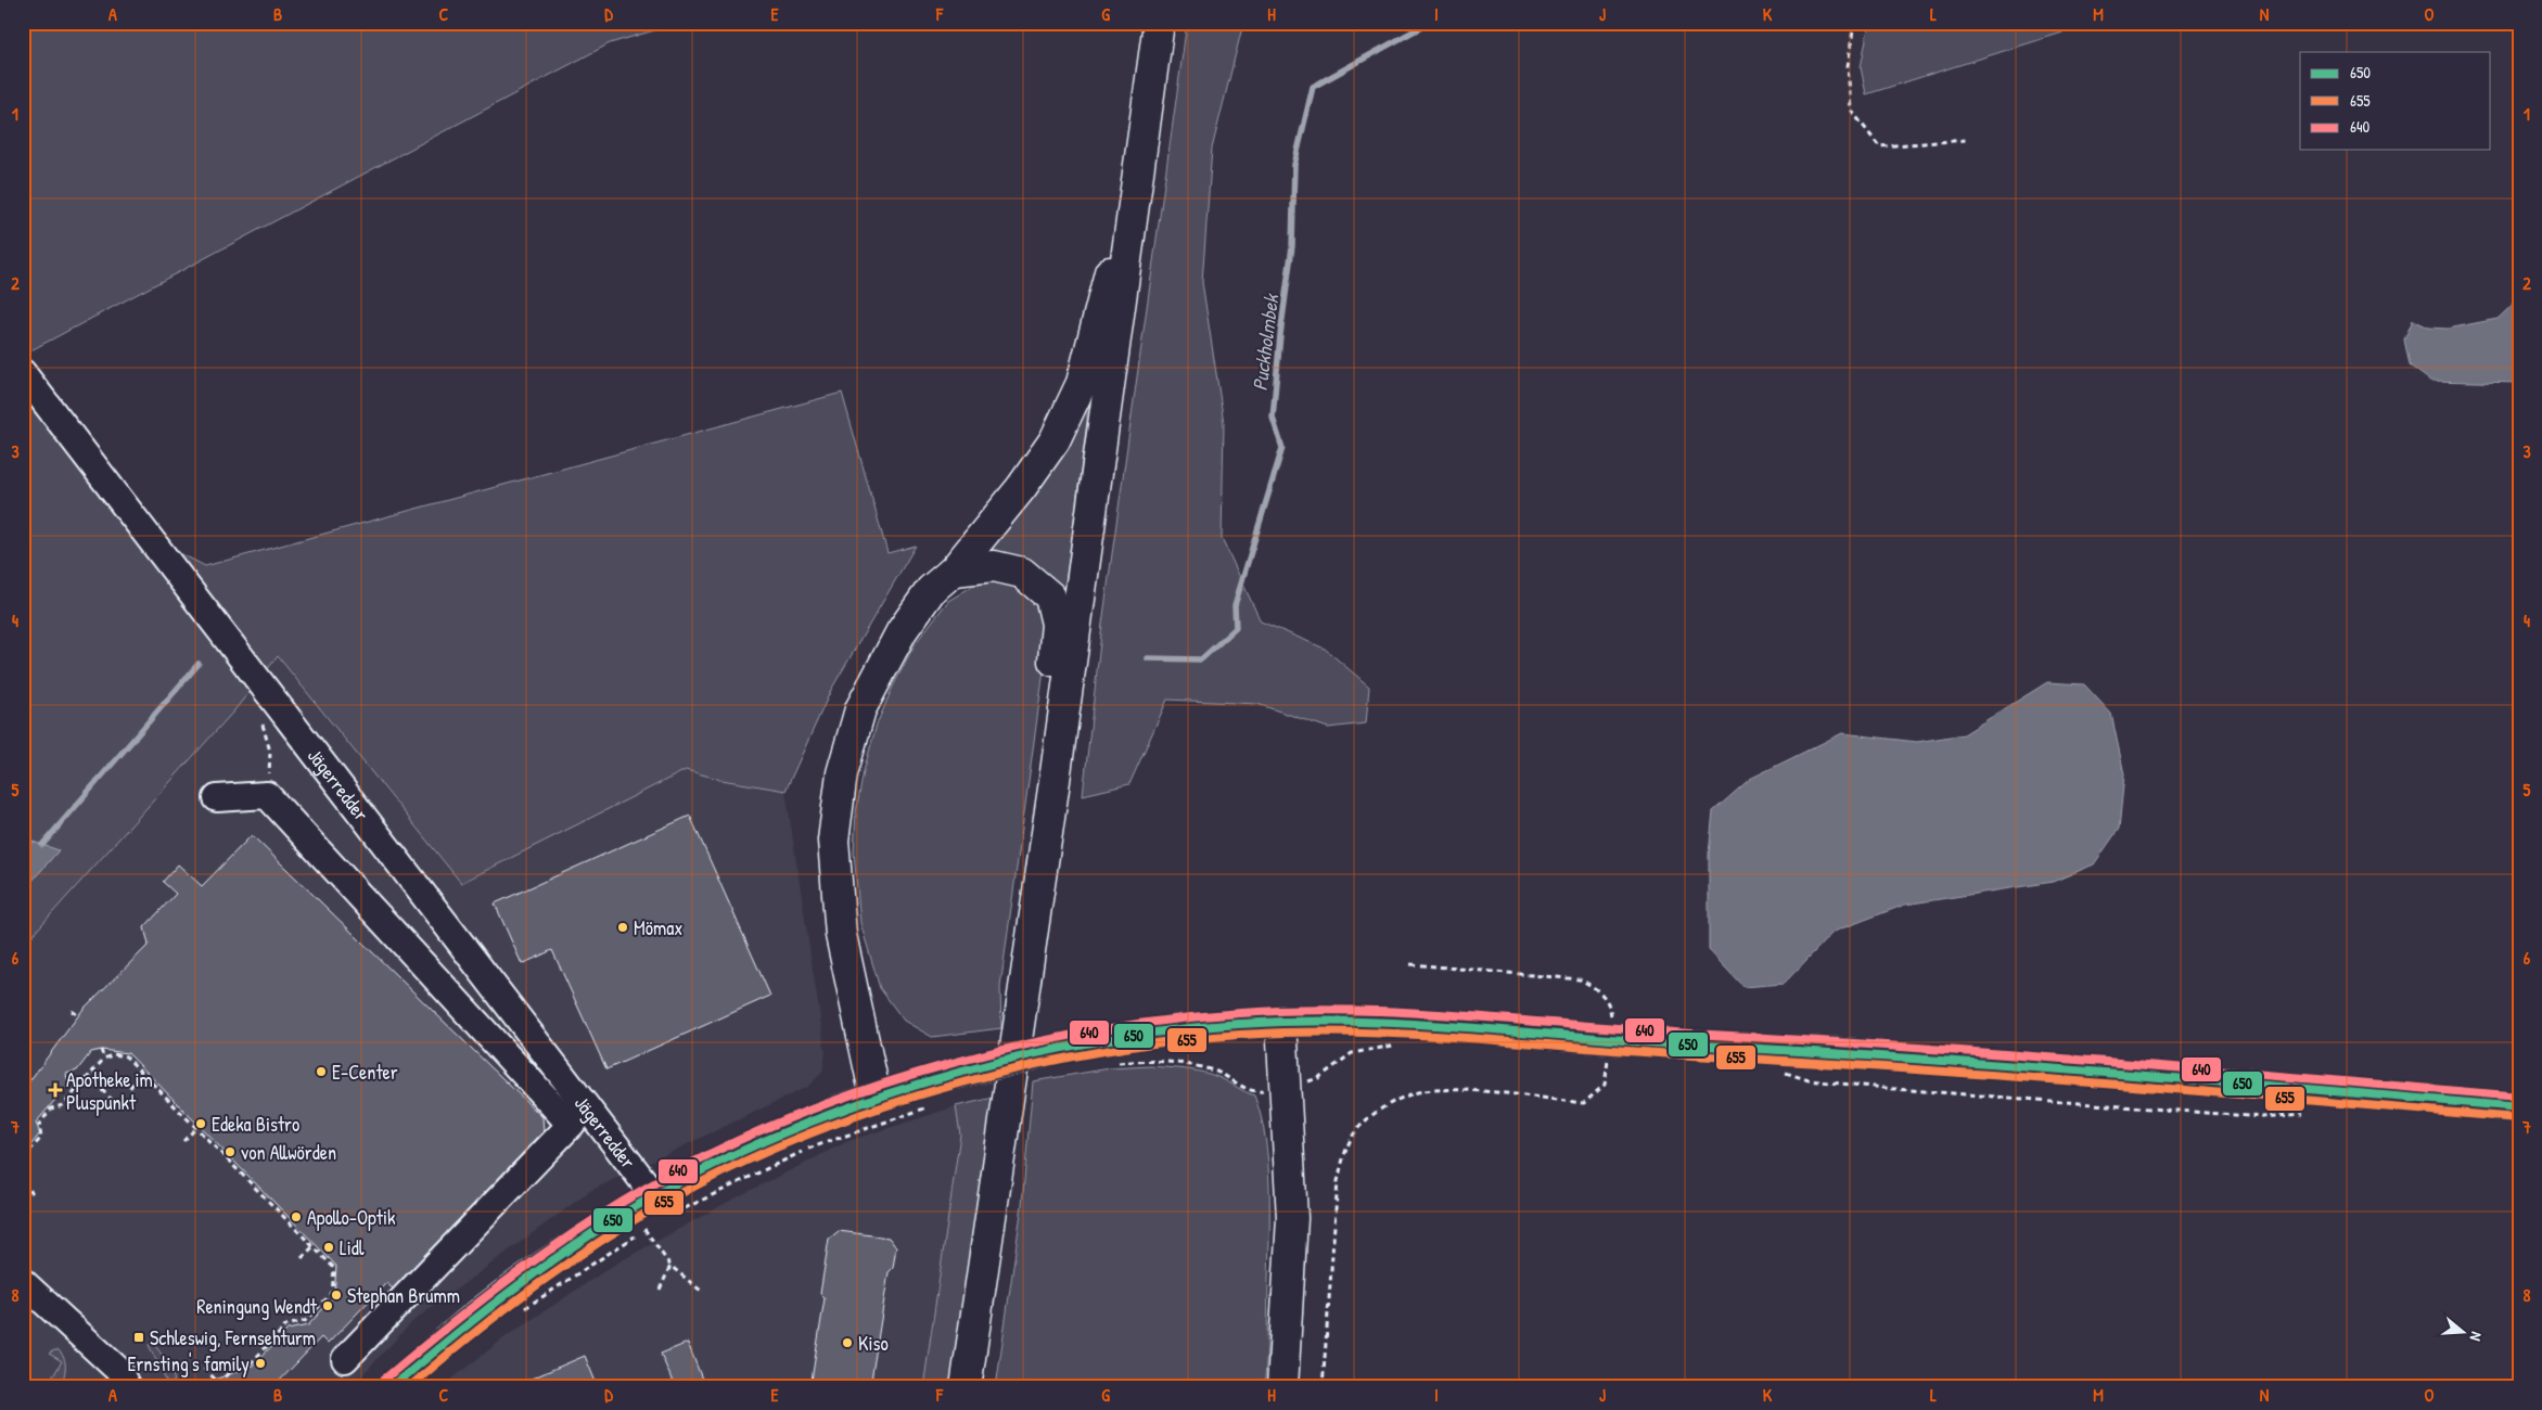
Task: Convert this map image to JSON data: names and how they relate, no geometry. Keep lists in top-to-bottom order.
{
  "streets": {
    "street": ["Jägerredder"]
  },
  "water": ["Puckholmbek"],
  "places": {
    "other": [
      "Mömax",
      "E-Center",
      "Edeka Bistro",
      "von Allwörden",
      "Apollo-Optik",
      "Lidl",
      "Stephan Brumm",
      "Reningung Wendt",
      "Kiso",
      "Ernsting's family"
    ],
    "health": ["Apotheke im Pluspunkt"],
    "transit": ["Schleswig, Fernsehturm"]
  },
  "lines": ["transit line 640", "transit line 650", "transit line 655"],
  "legend": ["650", "655", "640"],
  "north": "right",
  "grid": {
    "columns": [
      "A",
      "B",
      "C",
      "D",
      "E",
      "F",
      "G",
      "H",
      "I",
      "J",
      "K",
      "L",
      "M",
      "N",
      "O"
    ],
    "rows": [
      "1",
      "2",
      "3",
      "4",
      "5",
      "6",
      "7",
      "8"
    ]
  }
}
